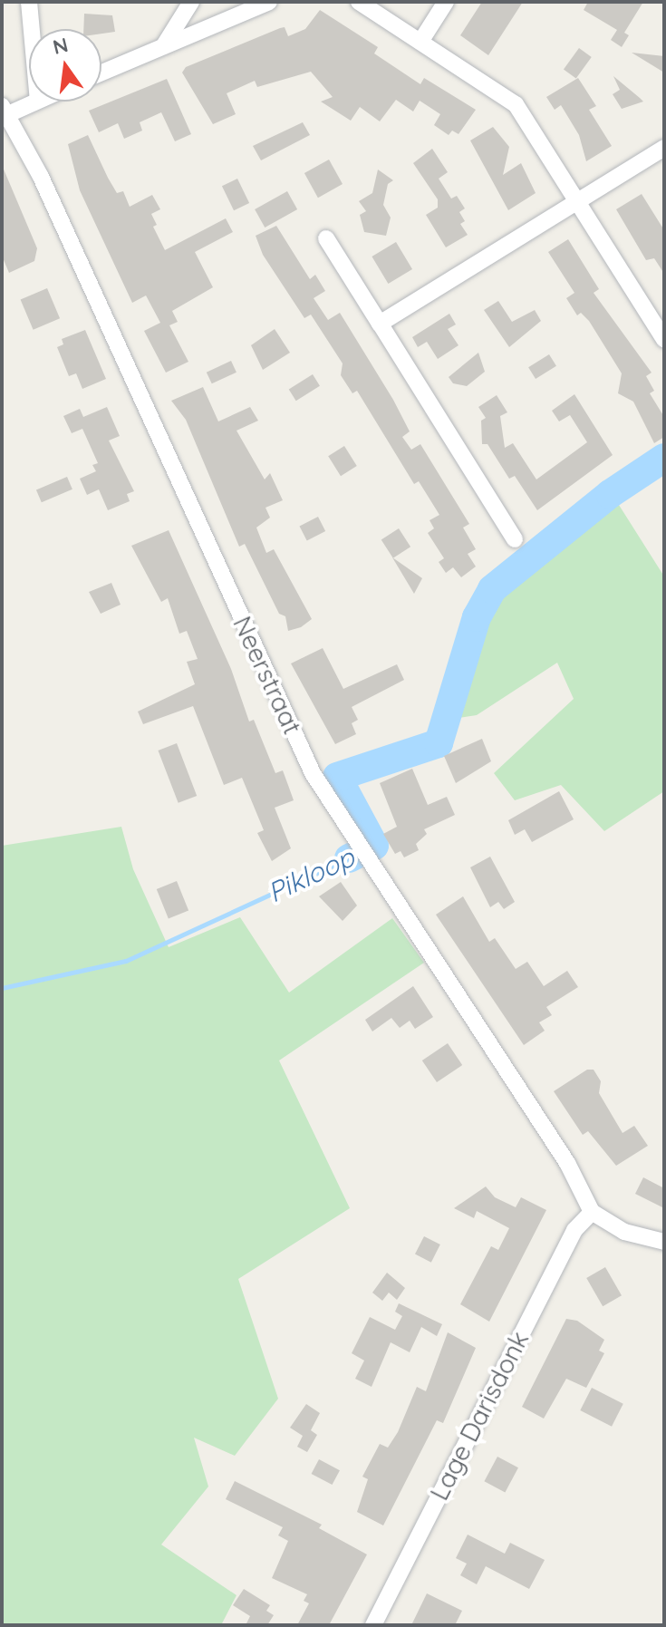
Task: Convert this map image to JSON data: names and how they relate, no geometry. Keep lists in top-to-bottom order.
{
  "streets": {
    "street": ["Neerstraat", "Lage Darisdonk"]
  },
  "crossings": [
    ["Neerstraat", "Lage Darisdonk"]
  ],
  "water": ["Pikloop"],
  "north": "top"
}
